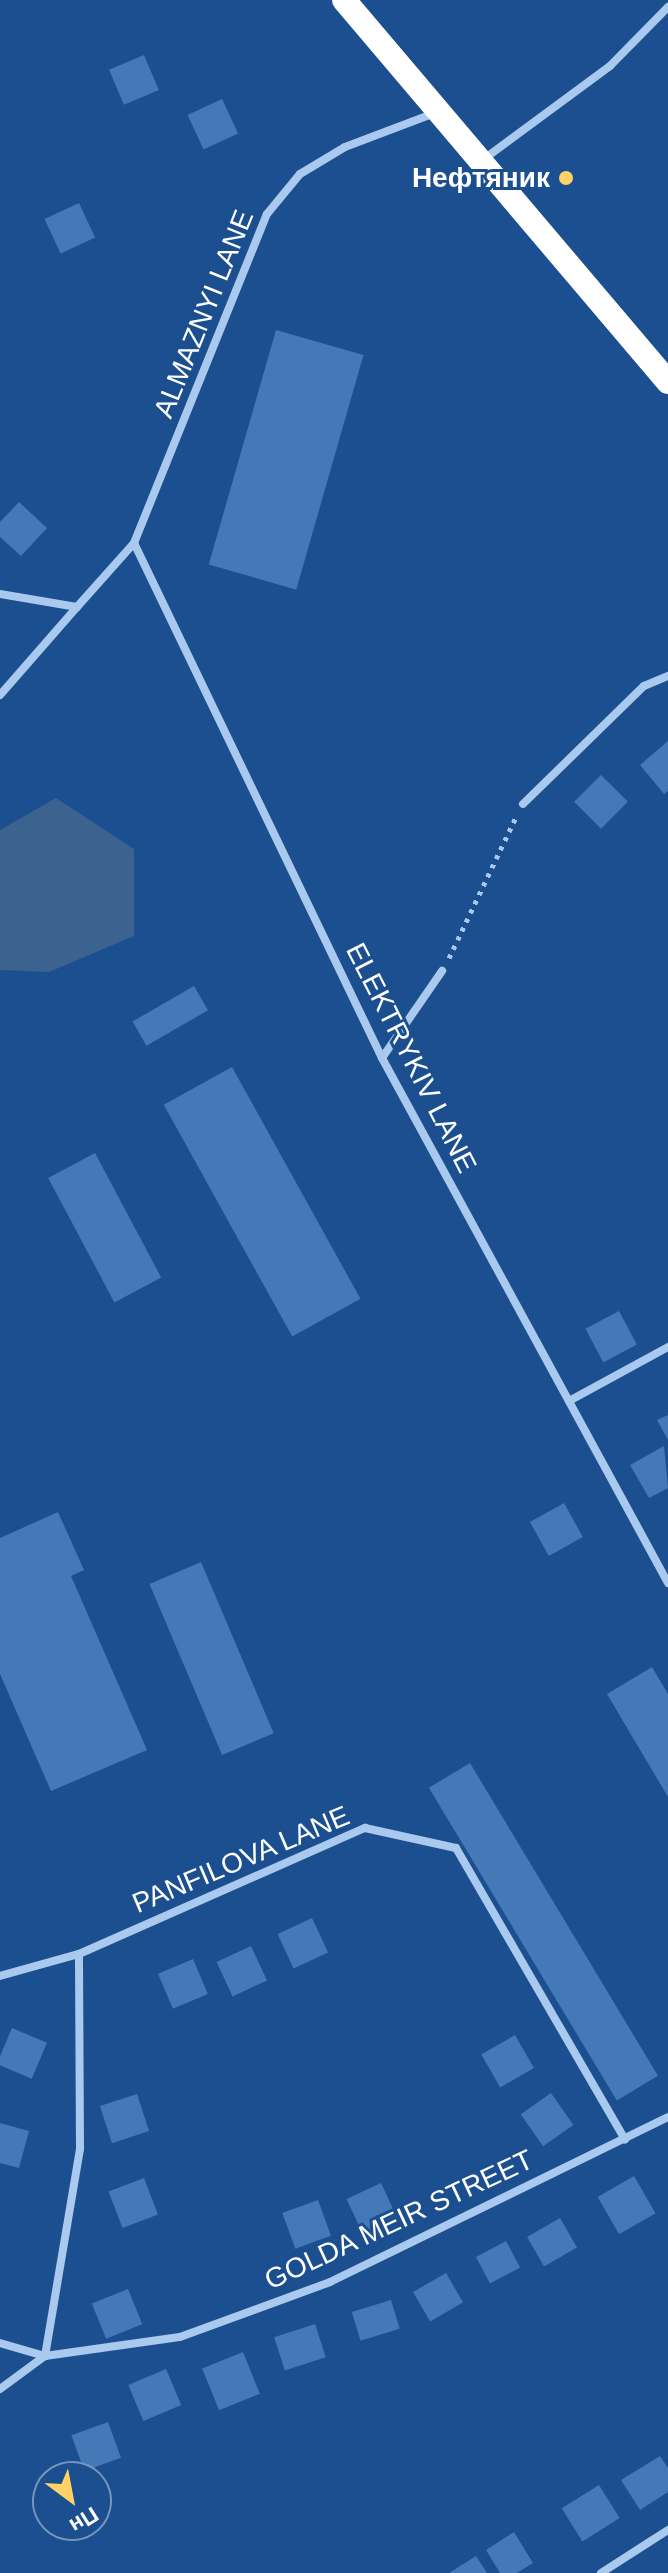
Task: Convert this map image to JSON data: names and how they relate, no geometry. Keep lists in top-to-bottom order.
{
  "streets": {
    "street": [
      "ALMAZNYI LANE",
      "ELEKTRYKIV LANE",
      "PANFILOVA LANE",
      "GOLDA MEIR STREET"
    ]
  },
  "crossings": [
    ["ALMAZNYI LANE", "ELEKTRYKIV LANE"],
    ["PANFILOVA LANE", "GOLDA MEIR STREET"]
  ],
  "places": ["Нефтяник"],
  "north": "bottom right"
}
